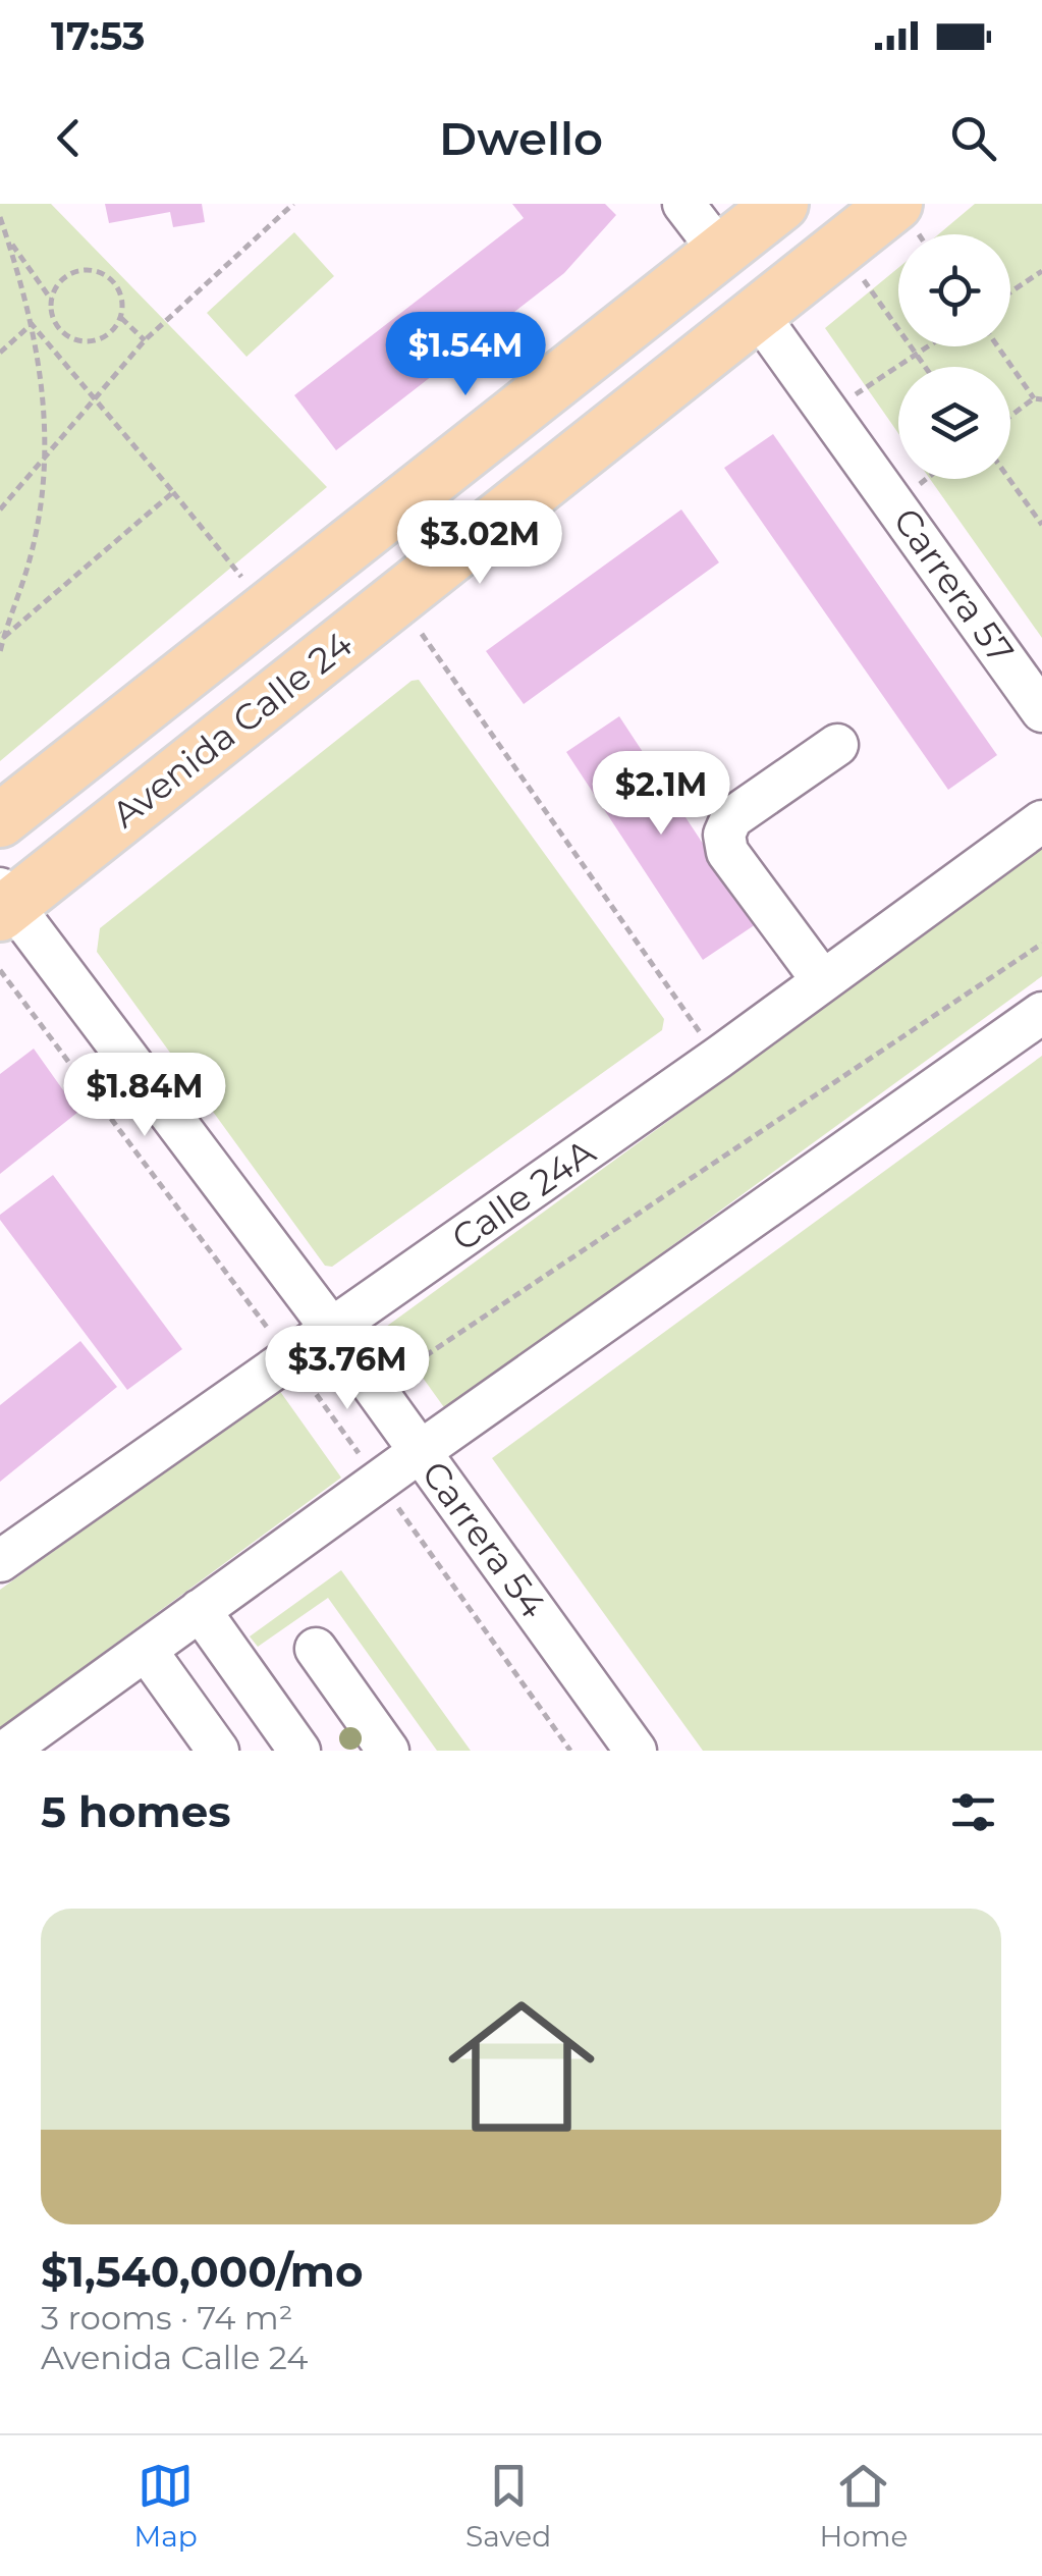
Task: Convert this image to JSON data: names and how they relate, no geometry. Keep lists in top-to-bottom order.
{
  "streets": {
    "main road": ["Avenida Calle 24"],
    "street": ["Carrera 57", "Calle 24A", "Carrera 54"]
  },
  "crossings": [
    ["Carrera 57", "Avenida Calle 24"],
    ["Avenida Calle 24", "Carrera 54"],
    ["Calle 24A", "Carrera 54"]
  ],
  "page": {
    "status": "17:53",
    "header": "Dwello",
    "price": [
      "$1.54M",
      "$3.02M",
      "$2.1M",
      "$1.84M",
      "$3.76M"
    ],
    "heading": "5 homes",
    "list": [
      {
        "name": "$1,540,000/mo",
        "note": "3 rooms · 74 m² · Avenida Calle 24"
      }
    ],
    "tabs": ["Map", "Saved", "Home"]
  }
}
